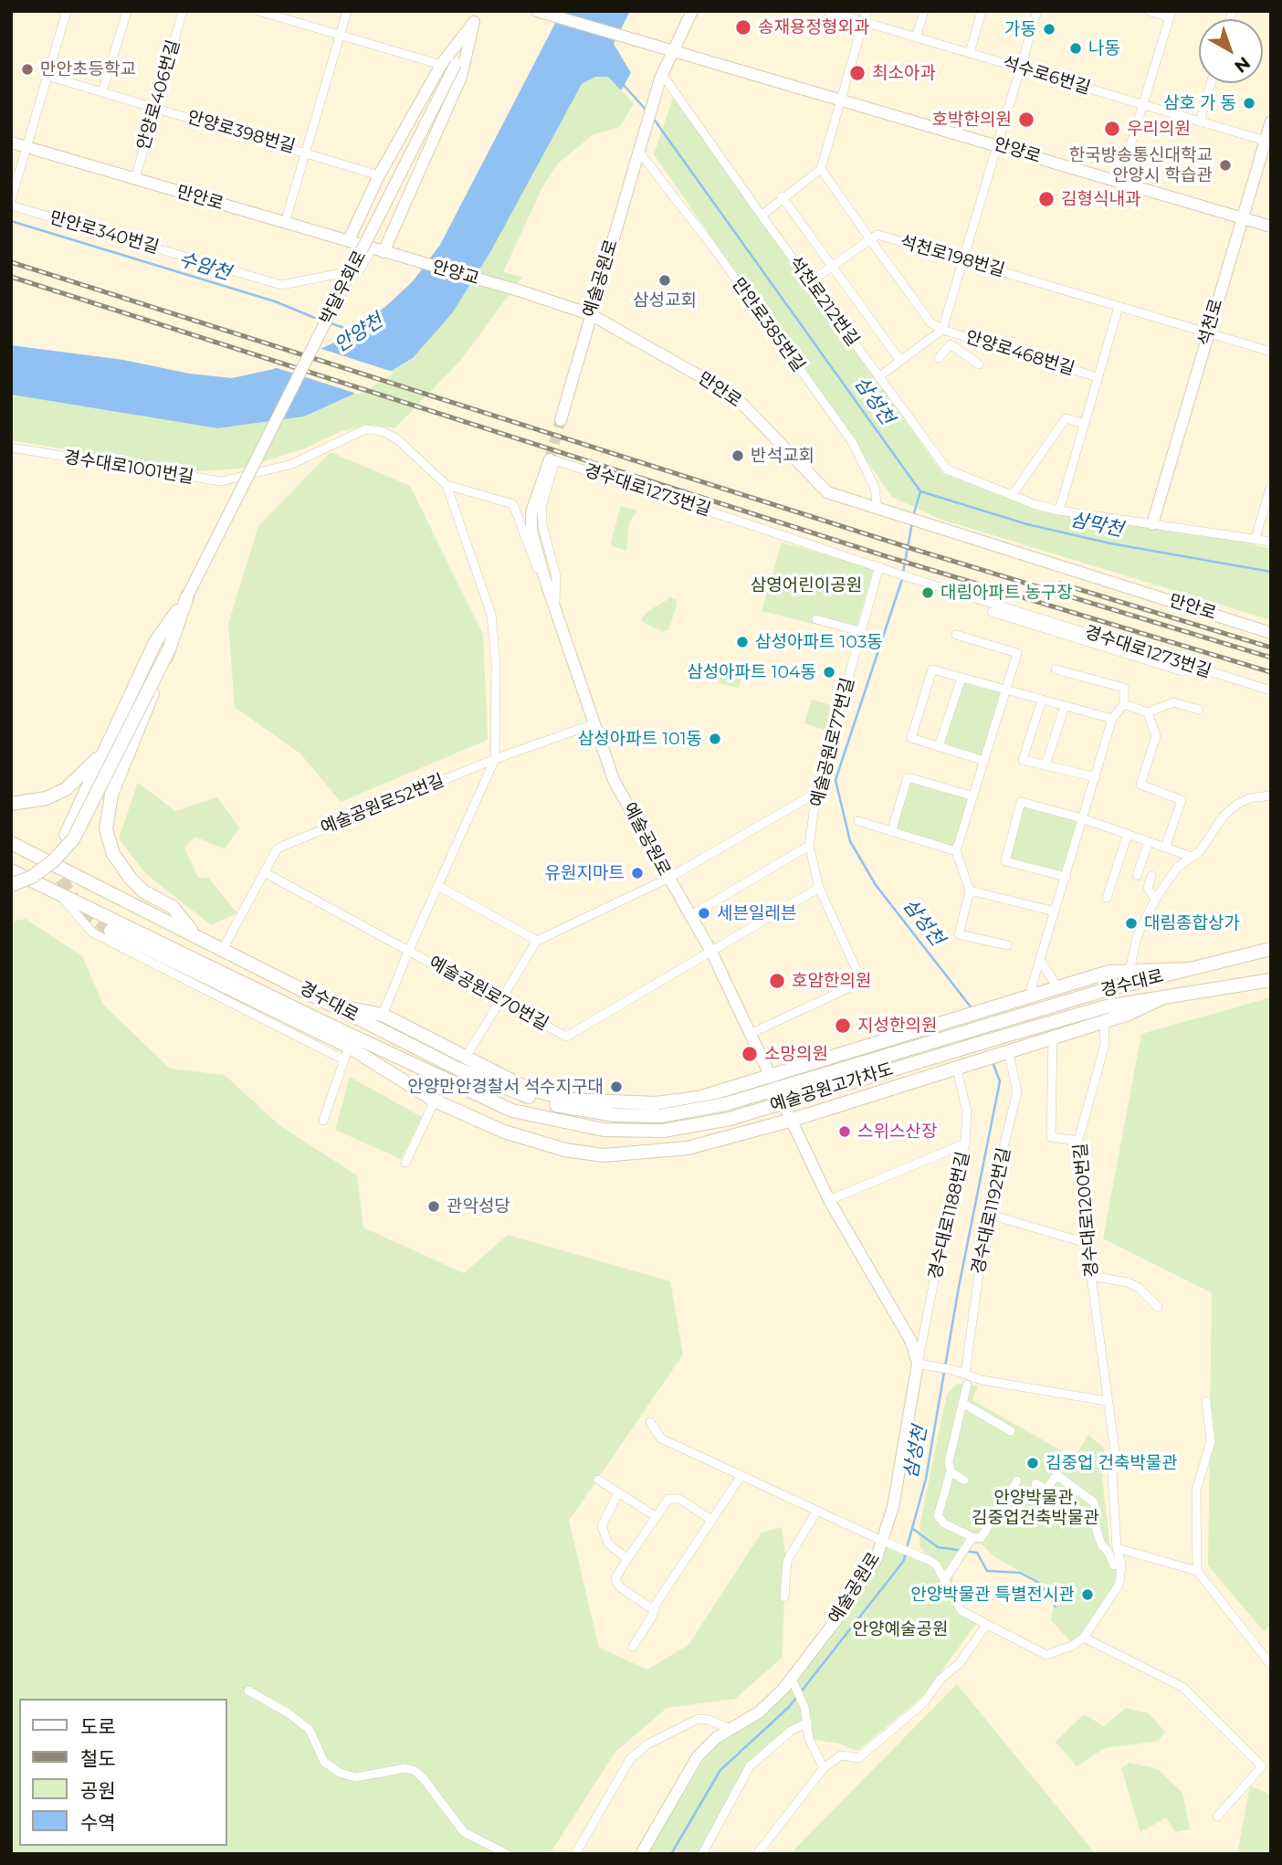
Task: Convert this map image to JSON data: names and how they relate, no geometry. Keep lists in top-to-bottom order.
{
  "streets": {
    "main road": ["경수대로", "예술공원고가차도"],
    "street": [
      "석수로6번길",
      "안양로406번길",
      "안양로398번길",
      "안양로",
      "만안로",
      "만안로340번길",
      "석천로198번길",
      "안양교",
      "예술공원로",
      "박달우회로",
      "석천로212번길",
      "석천로",
      "만안로385번길",
      "안양로468번길",
      "경수대로1001번길",
      "경수대로1273번길",
      "예술공원로77번길",
      "예술공원로52번길",
      "예술공원로70번길",
      "경수대로1200번길",
      "경수대로1192번길",
      "경수대로1188번길"
    ]
  },
  "crossings": [
    ["석수로6번길", "석천로"],
    ["석수로6번길", "안양로468번길"],
    ["안양로406번길", "안양로398번길"],
    ["안양로406번길", "만안로"],
    ["안양로", "석천로"],
    ["안양로", "안양로468번길"],
    ["만안로", "만안로340번길"],
    ["만안로", "안양교"],
    ["만안로", "예술공원로"],
    ["만안로", "만안로385번길"],
    ["만안로340번길", "안양교"],
    ["석천로198번길", "석천로"],
    ["석천로198번길", "안양로468번길"],
    ["예술공원로", "석천로212번길"],
    ["예술공원로", "만안로385번길"],
    ["예술공원로", "경수대로1273번길"],
    ["예술공원로", "예술공원로77번길"],
    ["예술공원로", "예술공원로52번길"],
    ["예술공원로", "예술공원로70번길"],
    ["예술공원로", "경수대로1188번길"],
    ["석천로212번길", "석천로"],
    ["석천로212번길", "안양로468번길"],
    ["경수대로1273번길", "예술공원로77번길"],
    ["예술공원로52번길", "경수대로"],
    ["예술공원로52번길", "예술공원로70번길"],
    ["경수대로", "예술공원로70번길"],
    ["경수대로", "예술공원고가차도"]
  ],
  "water": [
    "수암천",
    "안양천",
    "삼성천",
    "삼막천"
  ],
  "parks": ["삼영어린이공원", "안양박물관, 김중업건축박물관", "안양예술공원"],
  "places": [
    "송재용정형외과",
    "가동",
    "나동",
    "만안초등학교",
    "최소아과",
    "삼호 가 동",
    "호박한의원",
    "우리의원",
    "한국방송통신대학교 안양시 학습관",
    "김형식내과",
    "삼성교회",
    "반석교회",
    "대림아파트 농구장",
    "삼성아파트 103동",
    "삼성아파트 104동",
    "삼성아파트 101동",
    "유원지마트",
    "세븐일레븐",
    "대림종합상가",
    "호암한의원",
    "지성한의원",
    "소망의원",
    "안양만안경찰서 석수지구대",
    "스위스산장",
    "관악성당",
    "김중업 건축박물관",
    "안양박물관 특별전시관"
  ],
  "legend": [
    "도로",
    "철도",
    "공원",
    "수역"
  ],
  "north": "bottom right"
}
